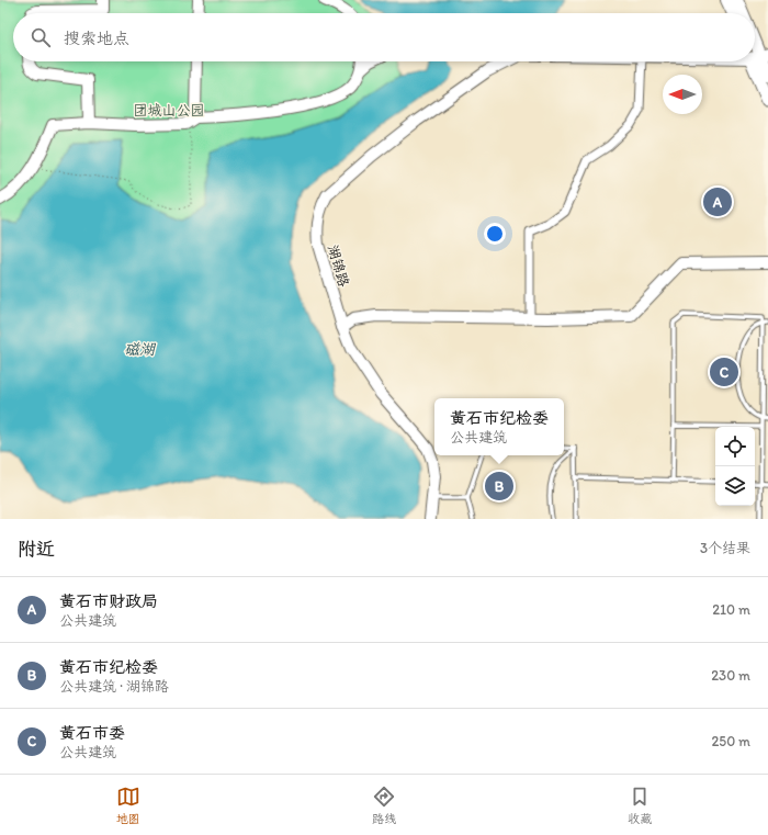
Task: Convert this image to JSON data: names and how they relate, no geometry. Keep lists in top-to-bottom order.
{
  "streets": {
    "street": ["湖锦路"]
  },
  "water": ["磁湖"],
  "parks": ["团城山公园"],
  "north": "left",
  "page": {
    "search": "搜索地点",
    "pins": ["A", "C", "B"],
    "popup": ["黄石市纪检委", "公共建筑"],
    "heading": ["附近", "3个结果"],
    "list": [
      {
        "mark": "A",
        "name": "黄石市财政局",
        "note": "公共建筑",
        "value": "210 m"
      },
      {
        "mark": "B",
        "name": "黄石市纪检委",
        "note": "公共建筑 · 湖锦路",
        "value": "230 m"
      },
      {
        "mark": "C",
        "name": "黄石市委",
        "note": "公共建筑",
        "value": "250 m"
      }
    ],
    "nav": ["地图", "路线", "收藏"]
  }
}
